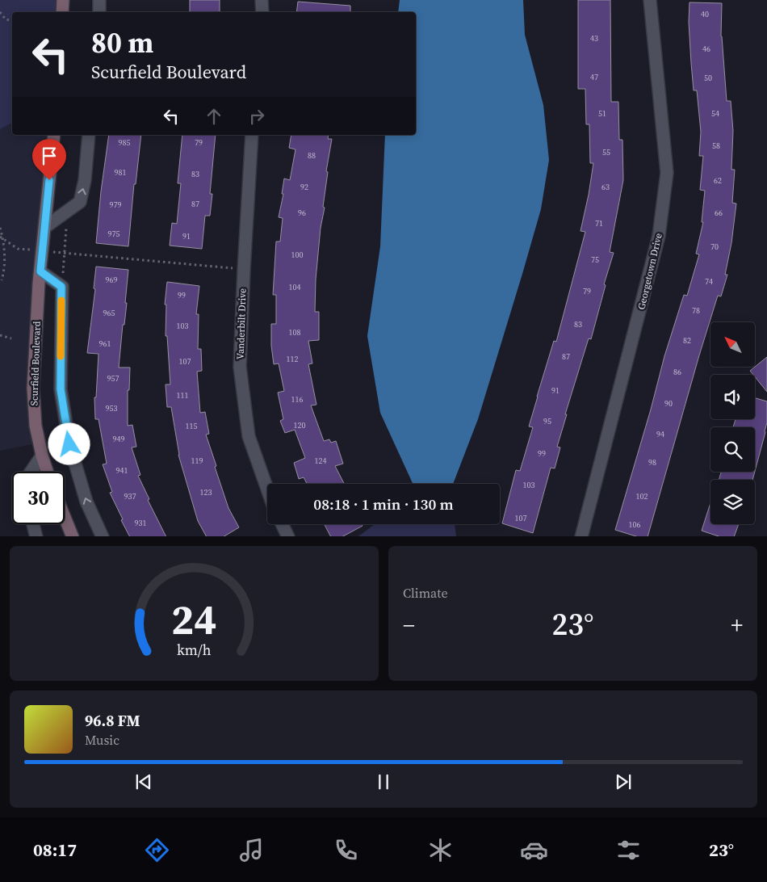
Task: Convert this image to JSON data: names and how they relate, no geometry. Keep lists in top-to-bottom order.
{
  "streets": {
    "street": ["Georgetown Drive", "Vanderbilt Drive", "Scurfield Boulevard"]
  },
  "house_numbers": [
    "40",
    "43",
    "46",
    "47",
    "50",
    "51",
    "54",
    "985",
    "79",
    "58",
    "55",
    "88",
    "981",
    "83",
    "62",
    "92",
    "63",
    "87",
    "979",
    "96",
    "66",
    "71",
    "975",
    "91",
    "70",
    "100",
    "75",
    "969",
    "74",
    "104",
    "79",
    "99",
    "78",
    "965",
    "83",
    "103",
    "108",
    "82",
    "961",
    "87",
    "112",
    "107",
    "86",
    "957",
    "91",
    "111",
    "116",
    "90",
    "953",
    "95",
    "120",
    "115",
    "94",
    "949",
    "99",
    "119",
    "124",
    "98",
    "941",
    "103",
    "123",
    "937",
    "102",
    "107",
    "931",
    "106"
  ],
  "north": "top left",
  "page": {
    "turn": ["80 m", "Scurfield Boulevard"],
    "limit": "30",
    "trip": "08:18 · 1 min · 130 m",
    "tile": "Climate",
    "heat": ["−", "23°", "+"],
    "song": ["96.8 FM", "Music"],
    "tabs": ["08:17", "23°"],
    "gauge": ["24", "km/h"]
  }
}
